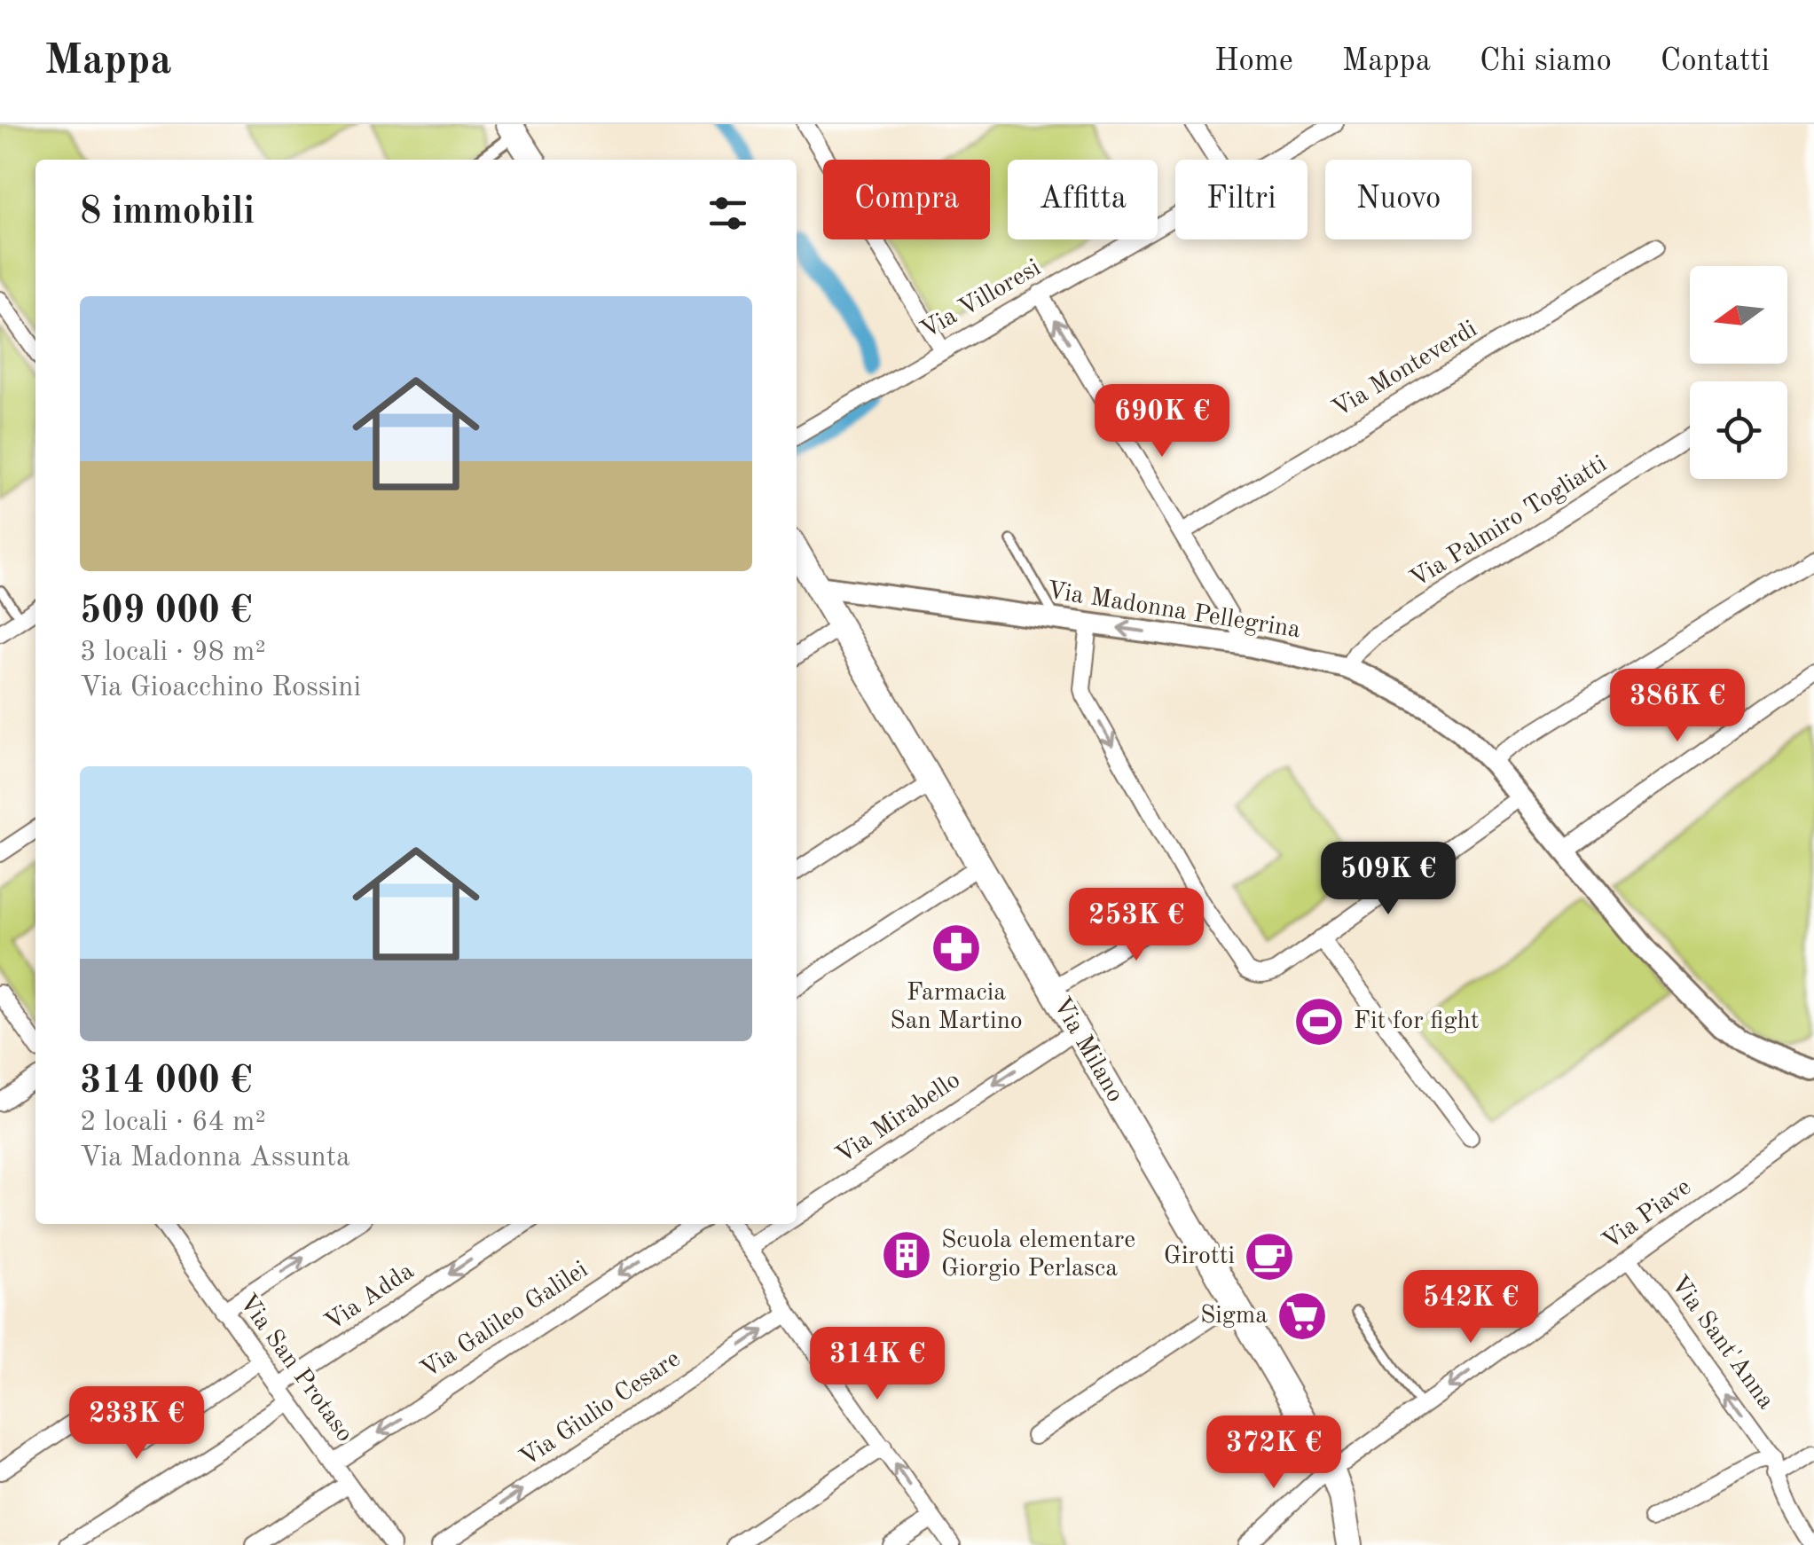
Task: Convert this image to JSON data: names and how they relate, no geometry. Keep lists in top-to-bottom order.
{
  "streets": {
    "main road": ["Via Milano"],
    "street": [
      "Via Villoresi",
      "Via Monteverdi",
      "Via Palmiro Togliatti",
      "Via Madonna Pellegrina",
      "Via Mirabello",
      "Via Piave",
      "Via Adda",
      "Via Galileo Galilei",
      "Via Sant'Anna",
      "Via San Protaso",
      "Via Giulio Cesare"
    ]
  },
  "crossings": [
    ["Via Palmiro Togliatti", "Via Madonna Pellegrina"],
    ["Via Madonna Pellegrina", "Via Milano"],
    ["Via Milano", "Via Mirabello"],
    ["Via Milano", "Via Piave"],
    ["Via Piave", "Via Sant'Anna"],
    ["Via Adda", "Via San Protaso"],
    ["Via Galileo Galilei", "Via San Protaso"]
  ],
  "one_way": [
    "Via Mirabello",
    "Via Piave",
    "Via Galileo Galilei",
    "Via Sant'Anna",
    "Via Giulio Cesare"
  ],
  "places": {
    "pharmacy": ["Farmacia San Martino"],
    "sports": ["Fit for fight"],
    "building": ["Scuola elementare Giorgio Perlasca"],
    "cafe": ["Girotti"],
    "supermarket": ["Sigma"]
  },
  "north": "left",
  "page": {
    "header": "Mappa",
    "nav": [
      "Home",
      "Mappa",
      "Chi siamo",
      "Contatti"
    ],
    "chip": [
      "Compra",
      "Affitta",
      "Filtri",
      "Nuovo"
    ],
    "heading": "8 immobili",
    "list": [
      {
        "name": "509 000 €",
        "note": "3 locali · 98 m² · Via Gioacchino Rossini"
      },
      {
        "name": "314 000 €",
        "note": "2 locali · 64 m² · Via Madonna Assunta"
      }
    ],
    "price": [
      "690K €",
      "386K €",
      "509K €",
      "253K €",
      "542K €",
      "314K €",
      "233K €",
      "372K €"
    ]
  }
}
